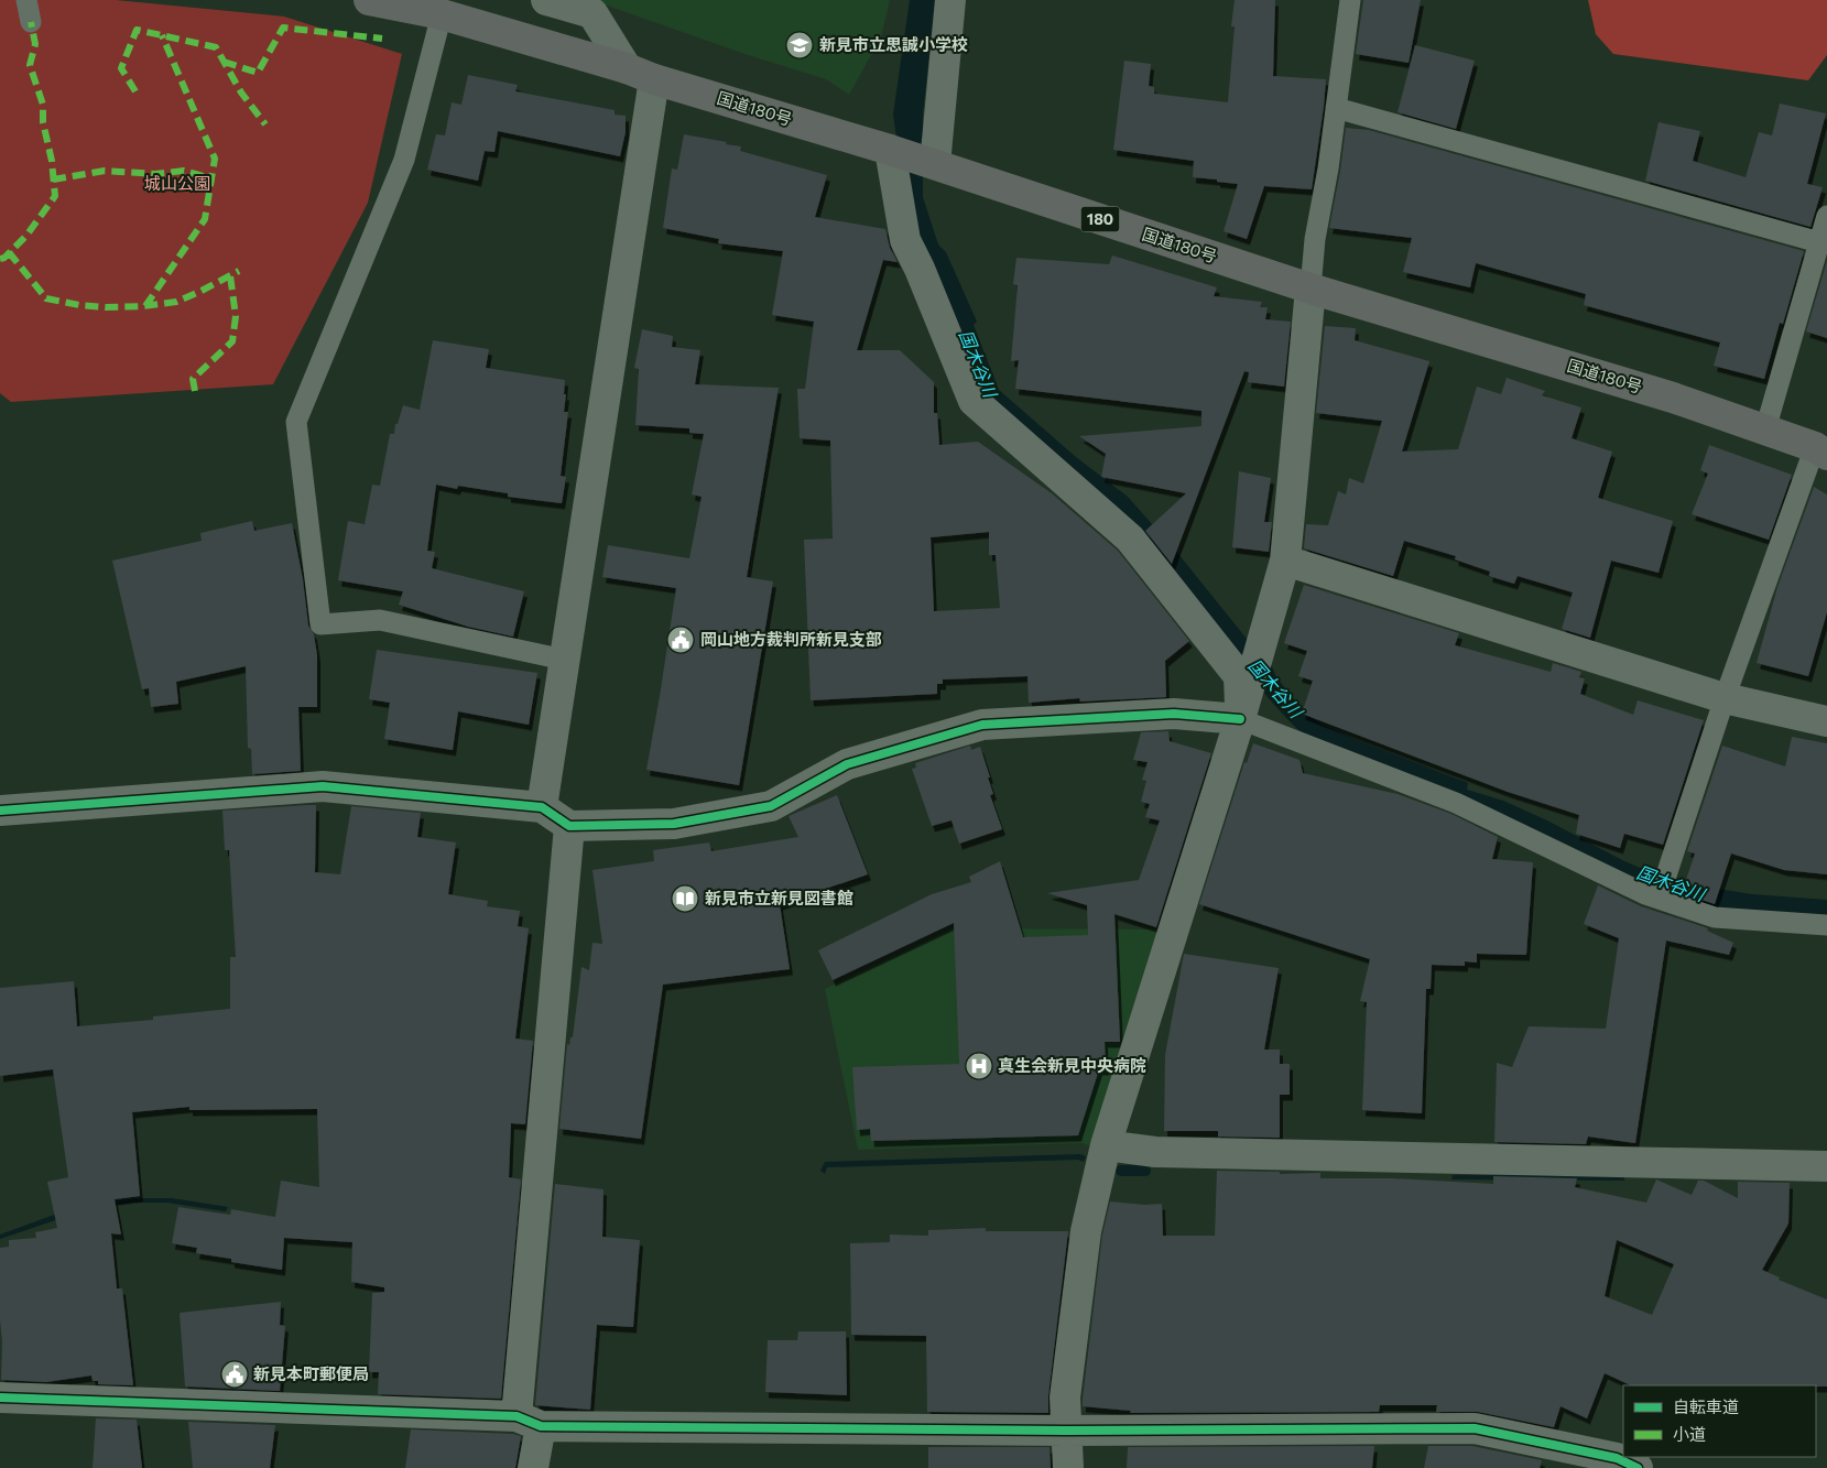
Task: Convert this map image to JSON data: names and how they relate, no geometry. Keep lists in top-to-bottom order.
{
  "streets": {
    "highway": ["国道180号", "180"]
  },
  "water": ["国木谷川"],
  "parks": ["城山公園"],
  "places": {
    "school or university": ["新見市立思誠小学校"],
    "public building": ["岡山地方裁判所新見支部", "新見本町郵便局"],
    "library": ["新見市立新見図書館"],
    "hospital": ["真生会新見中央病院"]
  },
  "legend": ["自転車道", "小道"]
}
